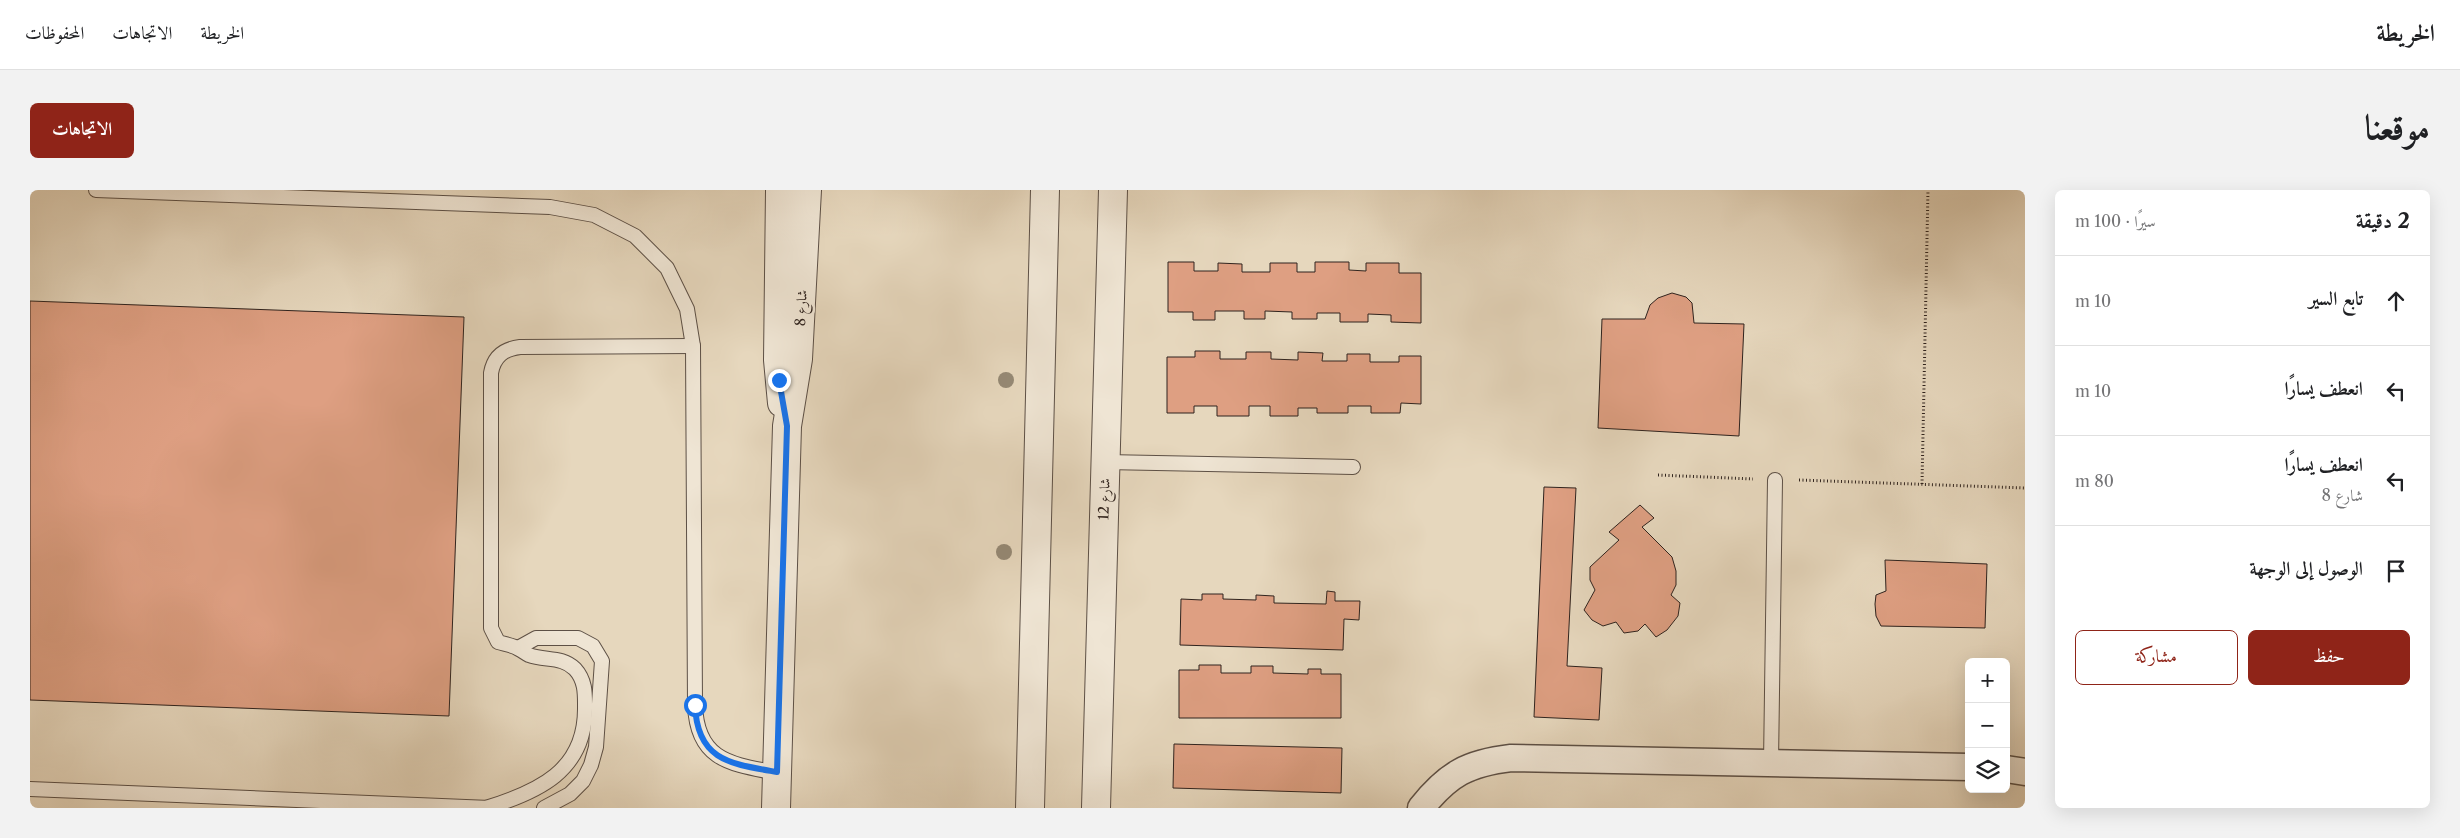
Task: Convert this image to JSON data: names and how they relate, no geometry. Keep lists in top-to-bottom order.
{
  "streets": {
    "street": ["شارع 8", "شارع 12"]
  },
  "page": {
    "header": "الخريطة",
    "nav": ["الخريطة", "الاتجاهات", "المحفوظات"],
    "title": "موقعنا",
    "buttons": [
      "الاتجاهات",
      ["حفظ", "مشاركة"]
    ],
    "heading": ["2 دقيقة", "سيرًا · 100 m"],
    "list": [
      ["تابع السير", "10 m"],
      ["انعطف يسارًا", "10 m"],
      ["انعطف يسارًا", "شارع 8", "80 m"],
      "الوصول إلى الوجهة"
    ],
    "map_buttons": ["+", "−"]
  }
}
